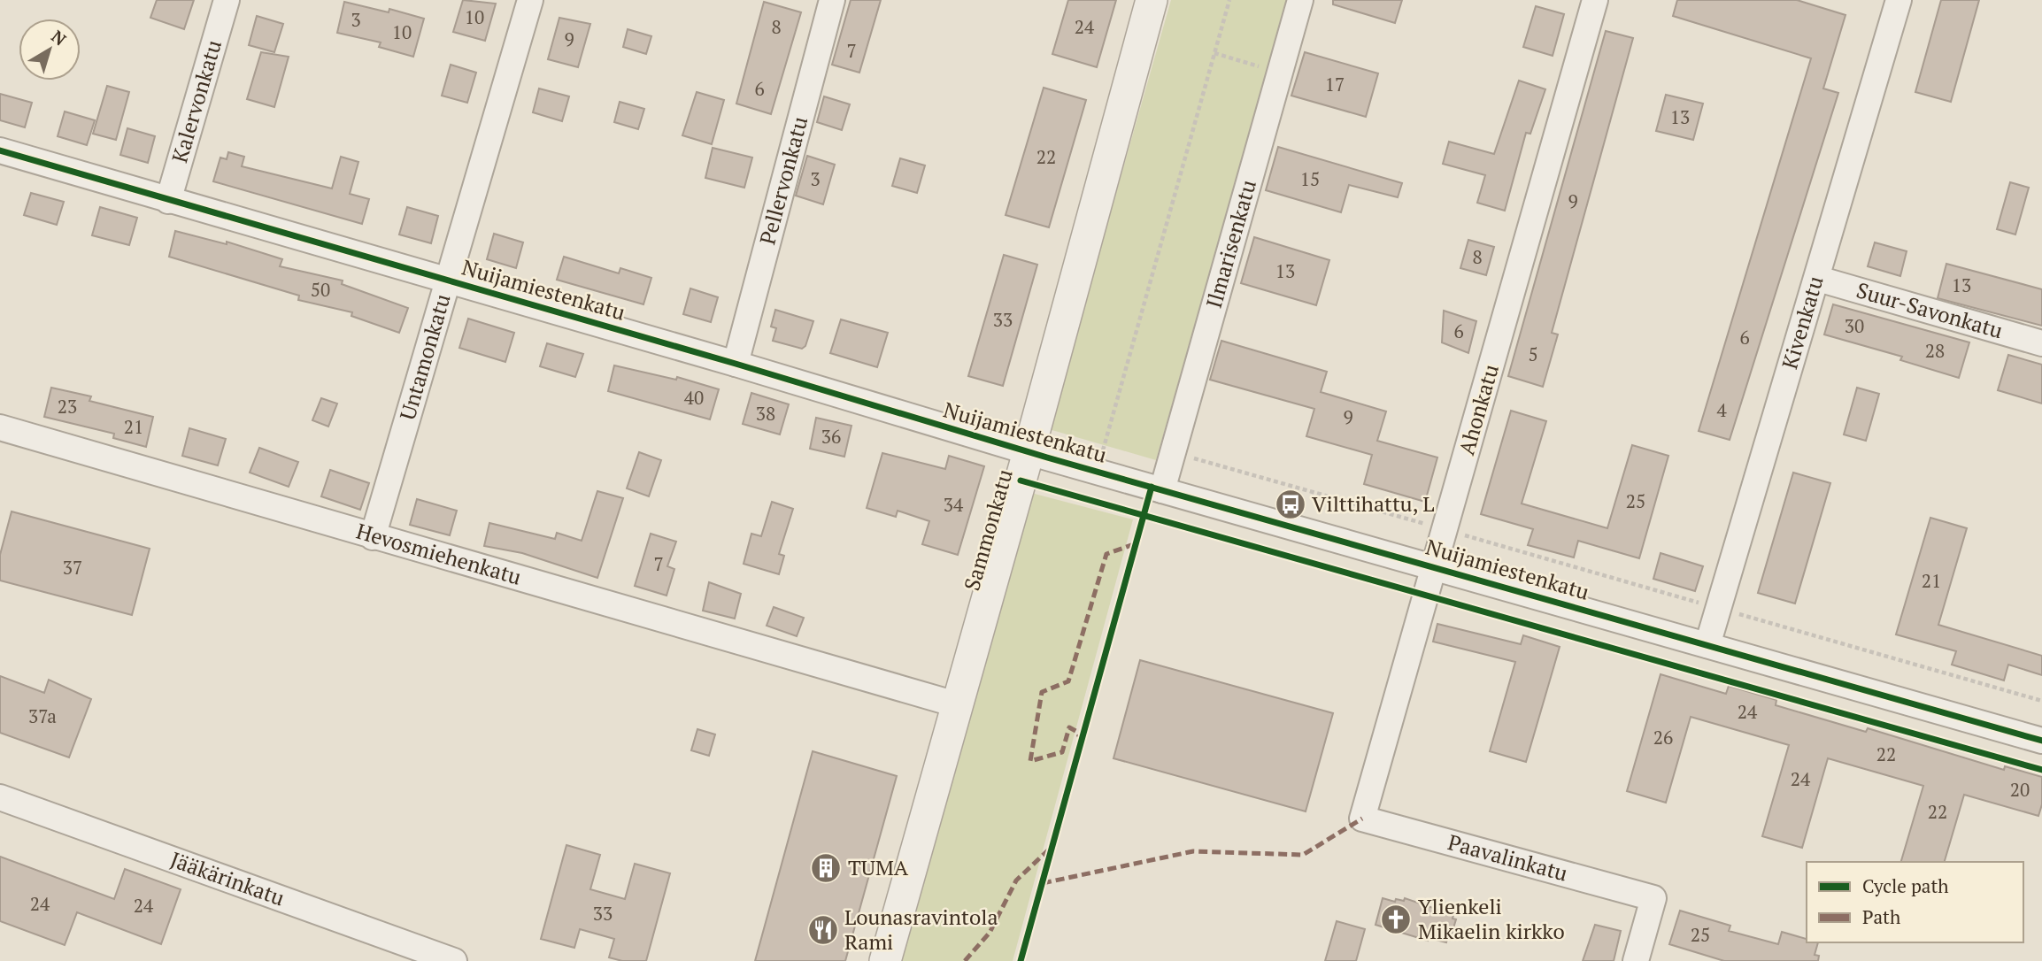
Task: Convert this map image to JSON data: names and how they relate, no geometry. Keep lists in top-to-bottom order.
{
  "streets": {
    "street": [
      "Kalervonkatu",
      "Pellervonkatu",
      "Ilmarisenkatu",
      "Nuijamiestenkatu",
      "Suur-Savonkatu",
      "Kivenkatu",
      "Untamonkatu",
      "Ahonkatu",
      "Sammonkatu",
      "Hevosmiehenkatu",
      "Paavalinkatu",
      "Jääkärinkatu"
    ]
  },
  "crossings": [
    ["Kalervonkatu", "Nuijamiestenkatu"],
    ["Pellervonkatu", "Nuijamiestenkatu"],
    ["Ilmarisenkatu", "Nuijamiestenkatu"],
    ["Nuijamiestenkatu", "Kivenkatu"],
    ["Nuijamiestenkatu", "Untamonkatu"],
    ["Nuijamiestenkatu", "Ahonkatu"],
    ["Nuijamiestenkatu", "Sammonkatu"],
    ["Suur-Savonkatu", "Kivenkatu"],
    ["Untamonkatu", "Hevosmiehenkatu"],
    ["Ahonkatu", "Paavalinkatu"],
    ["Sammonkatu", "Hevosmiehenkatu"]
  ],
  "places": {
    "bus stop": ["Vilttihattu, L"],
    "building": ["TUMA"],
    "church": ["Ylienkeli Mikaelin kirkko"],
    "restaurant": ["Lounasravintola Rami"]
  },
  "house_numbers": [
    "10",
    "3",
    "8",
    "24",
    "10",
    "9",
    "7",
    "17",
    "6",
    "13",
    "22",
    "3",
    "15",
    "9",
    "8",
    "13",
    "13",
    "50",
    "33",
    "30",
    "6",
    "6",
    "28",
    "5",
    "40",
    "23",
    "4",
    "38",
    "9",
    "21",
    "36",
    "25",
    "34",
    "7",
    "37",
    "21",
    "24",
    "37a",
    "26",
    "22",
    "24",
    "20",
    "22",
    "24",
    "24",
    "33",
    "25"
  ],
  "legend": ["Cycle path", "Path"],
  "north": "top right"
}
